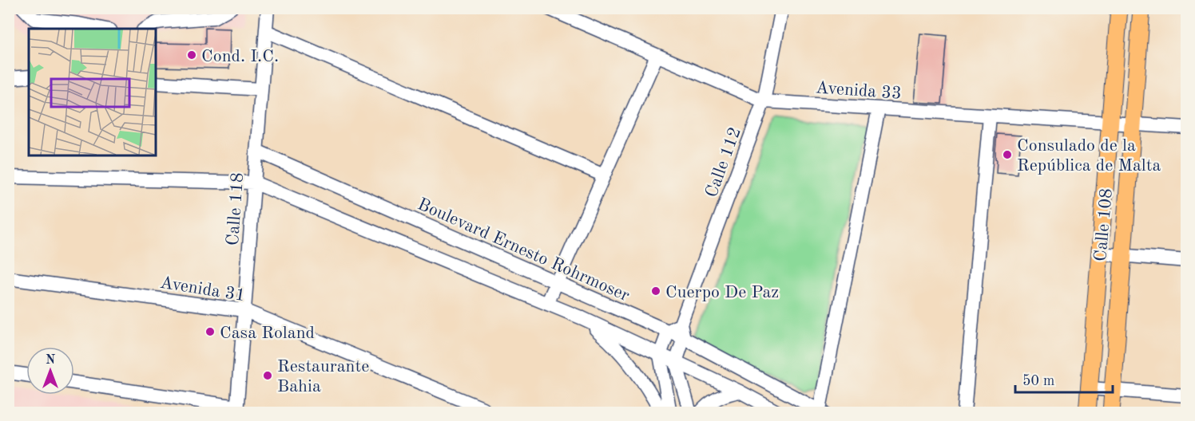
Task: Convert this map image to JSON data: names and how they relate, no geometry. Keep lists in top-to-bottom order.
{
  "streets": {
    "main road": ["Calle 108"],
    "street": [
      "Avenida 33",
      "Calle 112",
      "Calle 118",
      "Boulevard Ernesto Rohrmoser",
      "Avenida 31"
    ]
  },
  "crossings": [
    ["Avenida 33", "Calle 112"],
    ["Avenida 33", "Calle 108"],
    ["Calle 118", "Boulevard Ernesto Rohrmoser"],
    ["Calle 118", "Avenida 31"]
  ],
  "places": [
    "Cond. I.C.",
    "Consulado de la República de Malta",
    "Cuerpo De Paz",
    "Casa Roland",
    "Restaurante Bahia"
  ],
  "scale_bar": "50 m",
  "north": "top"
}
